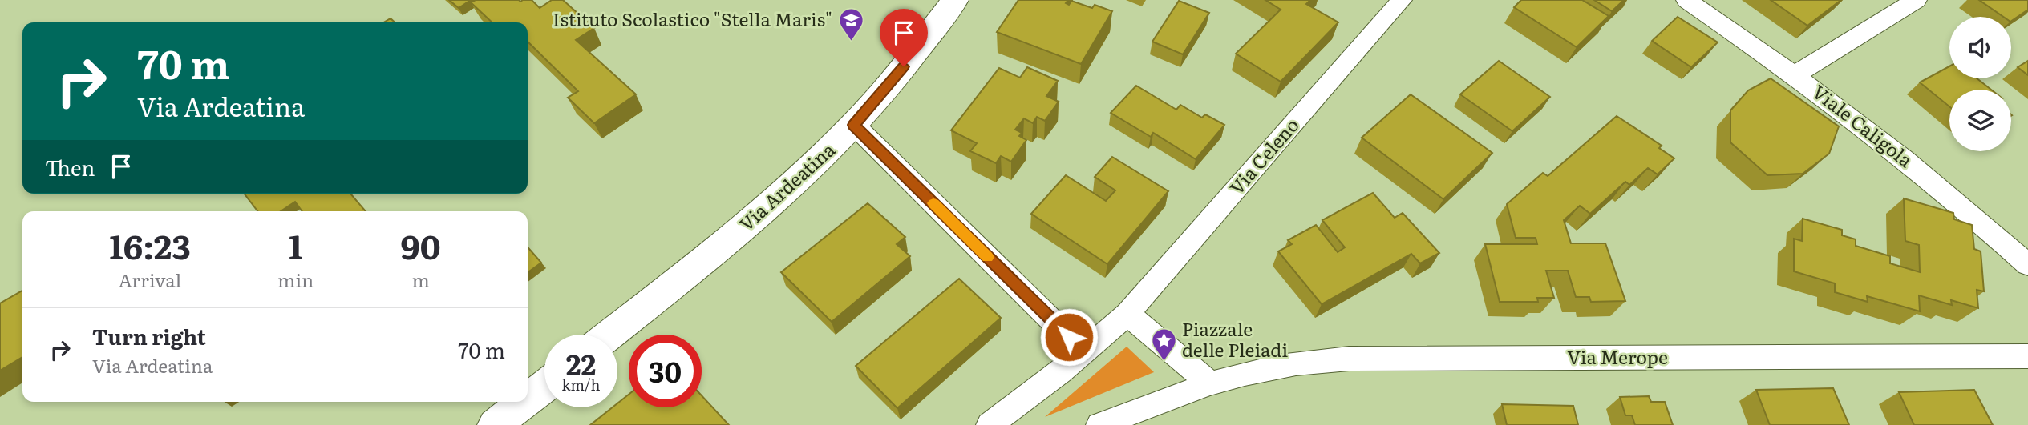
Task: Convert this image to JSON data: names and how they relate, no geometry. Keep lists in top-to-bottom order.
{
  "streets": {
    "main road": ["Via Ardeatina"],
    "street": ["Viale Caligola", "Via Celeno", "Via Merope"]
  },
  "places": {
    "school or university": ["Istituto Scolastico \"Stella Maris\""],
    "place": ["Piazzale delle Pleiadi"]
  },
  "page": {
    "turn": ["70 m", "Via Ardeatina"],
    "then": "Then",
    "eta": [
      "16:23",
      "Arrival",
      "1",
      "min",
      "90",
      "m"
    ],
    "list": [
      {
        "name": "Turn right",
        "note": "Via Ardeatina",
        "value": "70 m"
      }
    ],
    "speed": "22 km/h",
    "limit": "30"
  }
}
